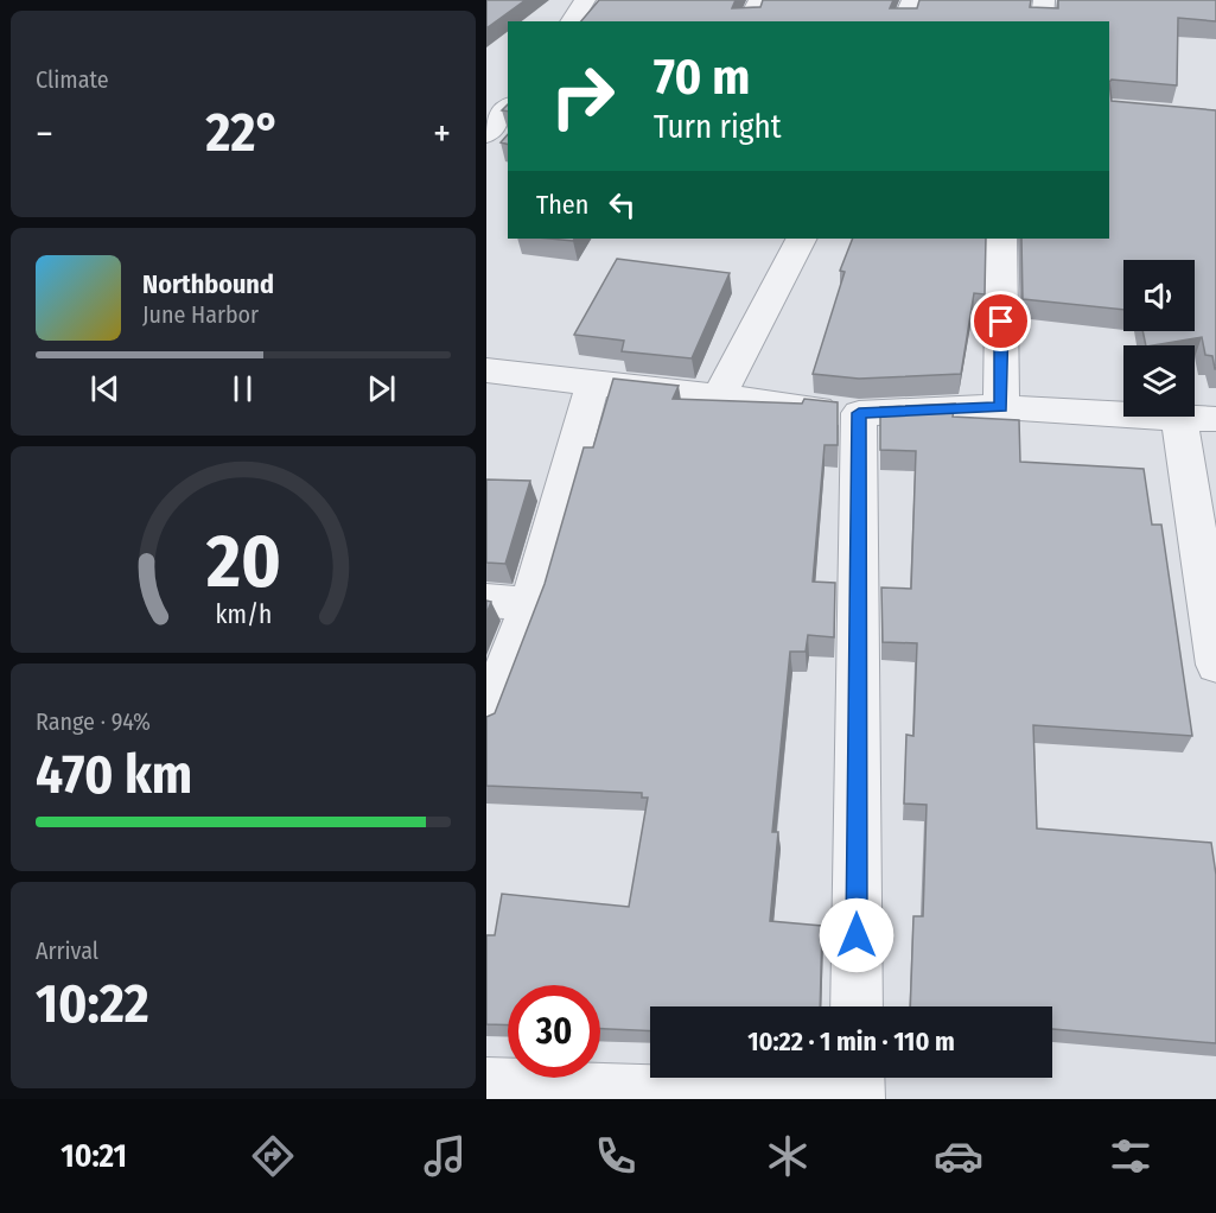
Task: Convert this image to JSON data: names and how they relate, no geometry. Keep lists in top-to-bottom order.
{
  "page": {
    "tile": [
      "Climate",
      ["Range · 94%", "470 km"],
      ["Arrival", "10:22"]
    ],
    "turn": ["70 m", "Turn right"],
    "heat": ["−", "22°", "+"],
    "then": "Then",
    "song": ["Northbound", "June Harbor"],
    "limit": "30",
    "trip": "10:22 · 1 min · 110 m",
    "tabs": "10:21",
    "gauge": ["20", "km/h"]
  }
}
